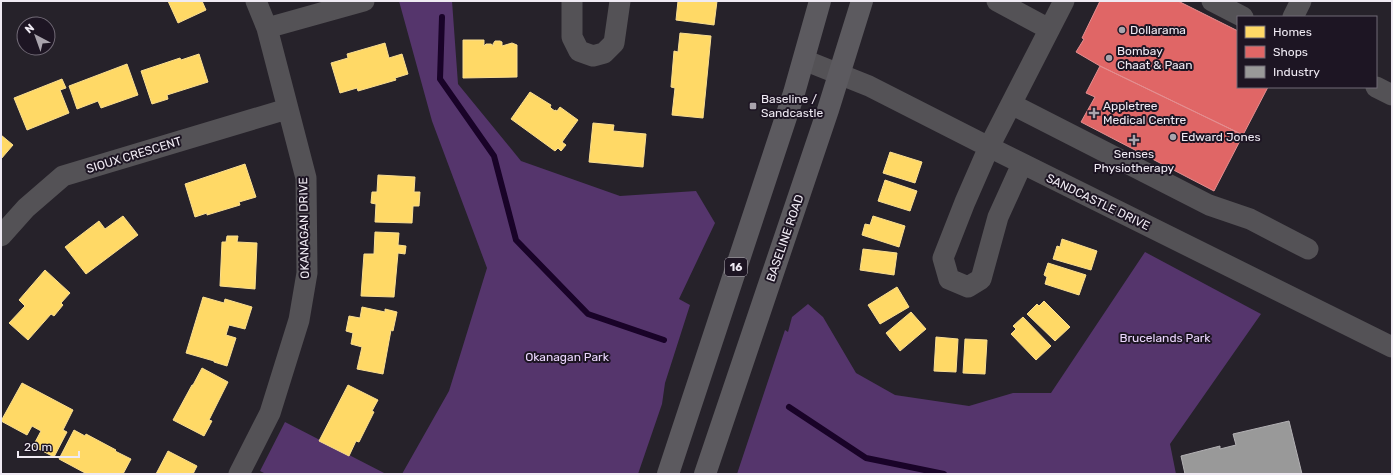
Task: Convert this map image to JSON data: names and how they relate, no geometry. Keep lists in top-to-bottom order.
{
  "streets": {
    "main road": ["BASELINE ROAD", "16"],
    "street": ["SIOUX CRESCENT", "SANDCASTLE DRIVE", "OKANAGAN DRIVE"]
  },
  "crossings": [
    ["SIOUX CRESCENT", "OKANAGAN DRIVE"],
    ["SANDCASTLE DRIVE", "BASELINE ROAD"],
    ["SANDCASTLE DRIVE", "16"]
  ],
  "parks": ["Brucelands Park", "Okanagan Park"],
  "places": {
    "other": ["Dollarama", "Bombay Chaat & Paan", "Edward Jones"],
    "transit": ["Baseline / Sandcastle"],
    "health": ["Appletree Medical Centre", "Senses Physiotherapy"]
  },
  "legend": ["Homes", "Shops", "Industry"],
  "scale_bar": "20 m",
  "north": "top left"
}
